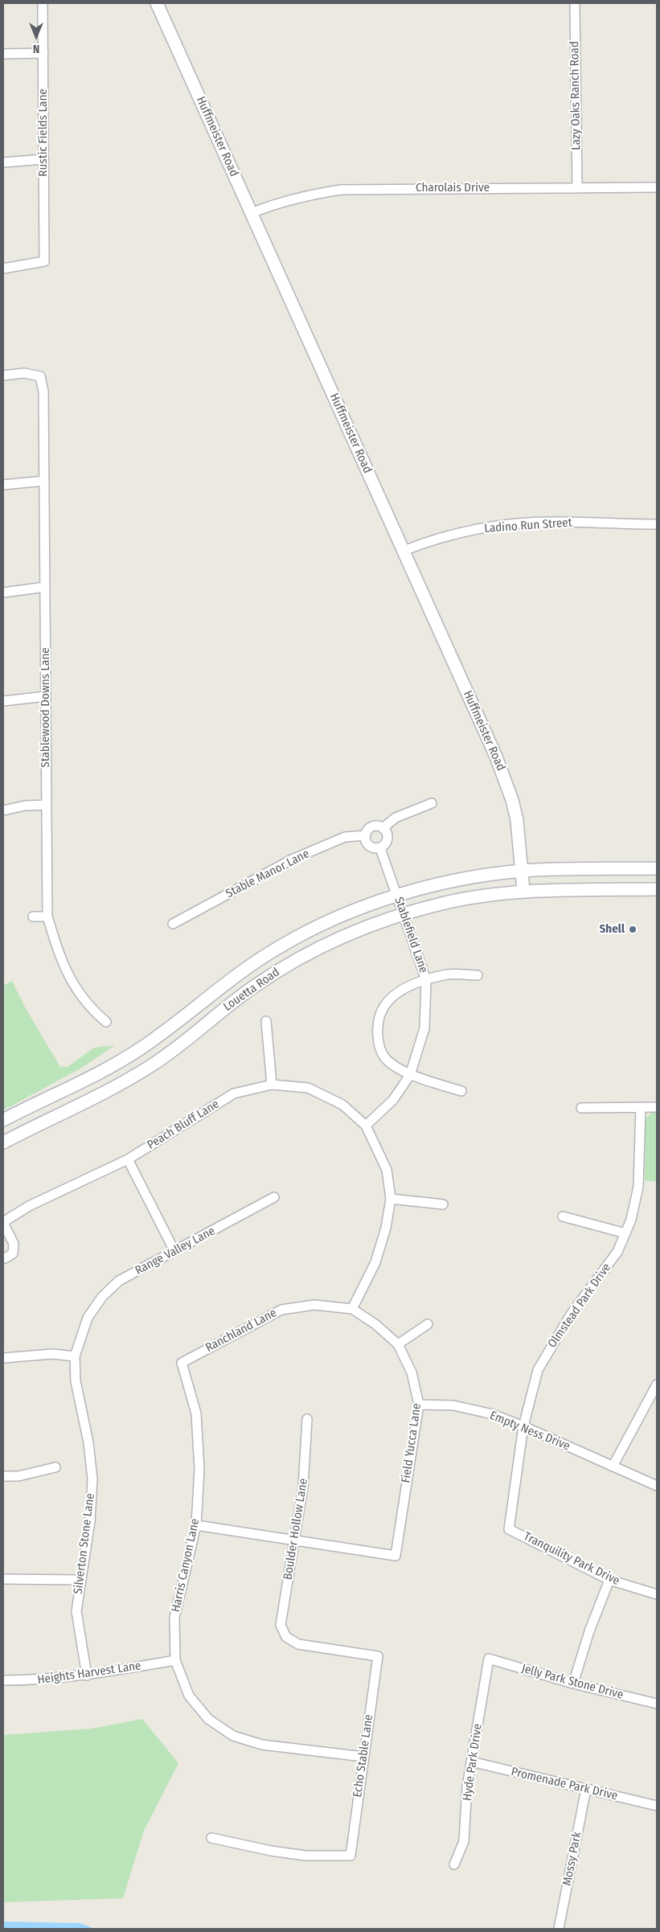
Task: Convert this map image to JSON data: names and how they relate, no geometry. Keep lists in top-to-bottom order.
{
  "streets": {
    "main road": ["Huffmeister Road", "Louetta Road"],
    "street": [
      "Lazy Oaks Ranch Road",
      "Rustic Fields Lane",
      "Charolais Drive",
      "Ladino Run Street",
      "Stablewood Downs Lane",
      "Stable Manor Lane",
      "Stablefield Lane",
      "Peach Bluff Lane",
      "Range Valley Lane",
      "Olmstead Park Drive",
      "Ranchland Lane",
      "Empty Ness Drive",
      "Field Yucca Lane",
      "Boulder Hollow Lane",
      "Silverton Stone Lane",
      "Tranquility Park Drive",
      "Harris Canyon Lane",
      "Heights Harvest Lane",
      "Jelly Park Stone Drive",
      "Echo Stable Lane",
      "Hyde Park Drive",
      "Promenade Park Drive",
      "Mossy Park"
    ]
  },
  "crossings": [
    ["Lazy Oaks Ranch Road", "Charolais Drive"],
    ["Huffmeister Road", "Charolais Drive"],
    ["Huffmeister Road", "Ladino Run Street"],
    ["Huffmeister Road", "Louetta Road"],
    ["Stable Manor Lane", "Stablefield Lane"],
    ["Stablefield Lane", "Louetta Road"],
    ["Stablefield Lane", "Peach Bluff Lane"],
    ["Range Valley Lane", "Silverton Stone Lane"],
    ["Olmstead Park Drive", "Empty Ness Drive"],
    ["Olmstead Park Drive", "Tranquility Park Drive"],
    ["Ranchland Lane", "Field Yucca Lane"],
    ["Ranchland Lane", "Harris Canyon Lane"],
    ["Empty Ness Drive", "Field Yucca Lane"],
    ["Field Yucca Lane", "Boulder Hollow Lane"],
    ["Boulder Hollow Lane", "Echo Stable Lane"],
    ["Silverton Stone Lane", "Heights Harvest Lane"],
    ["Harris Canyon Lane", "Heights Harvest Lane"],
    ["Harris Canyon Lane", "Echo Stable Lane"],
    ["Jelly Park Stone Drive", "Hyde Park Drive"],
    ["Hyde Park Drive", "Promenade Park Drive"],
    ["Promenade Park Drive", "Mossy Park"]
  ],
  "places": ["Shell"],
  "north": "bottom"
}
